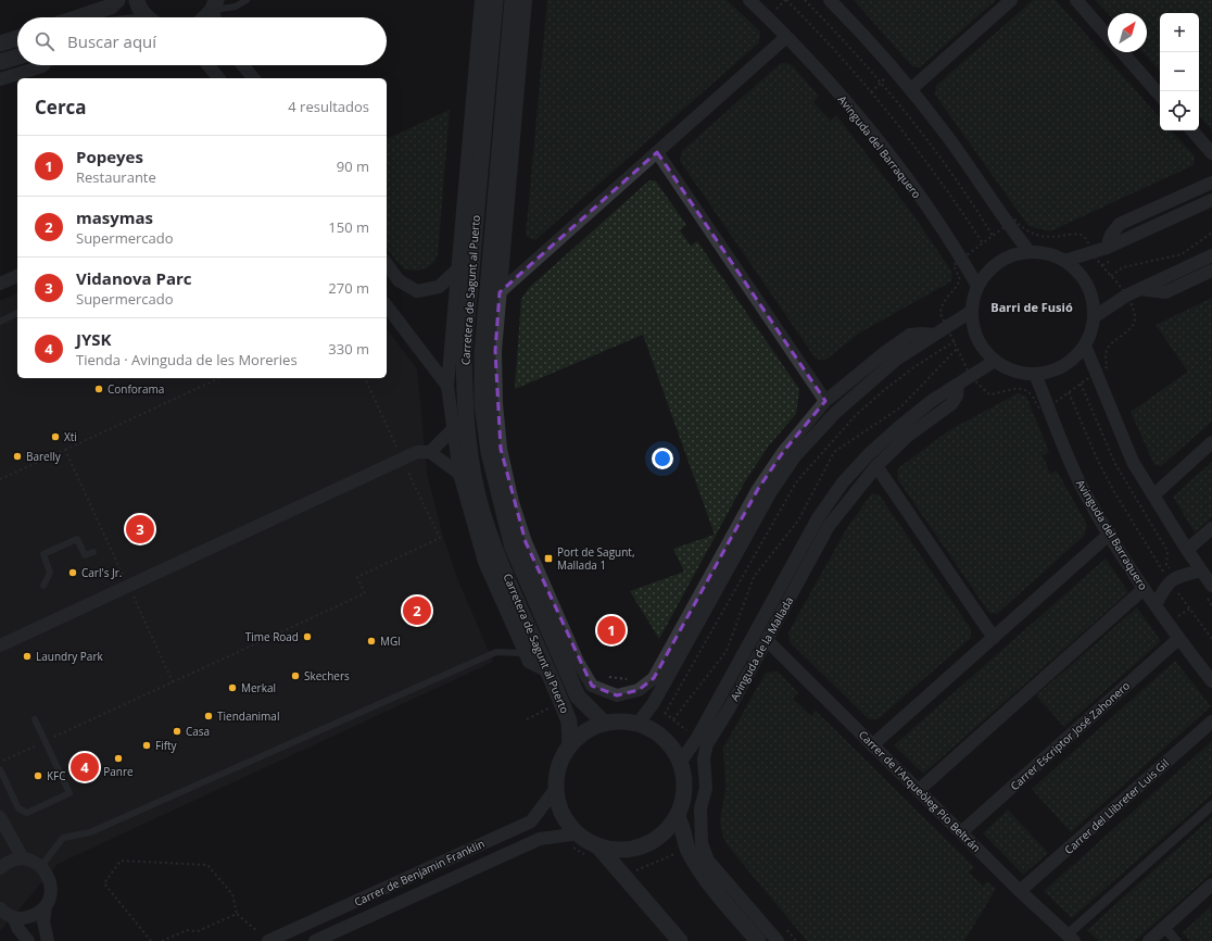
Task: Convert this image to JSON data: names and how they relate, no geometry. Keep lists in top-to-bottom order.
{
  "streets": {
    "street": [
      "Avinguda del Barraquero",
      "Carretera de Sagunt al Puerto",
      "Avinguda de la Mallada",
      "Carrer Escriptor José Zahonero",
      "Carrer de l'Arqueòleg Pío Beltrán",
      "Carrer del Llibreter Luis Gil",
      "Carrer de Benjamin Franklin"
    ]
  },
  "crossings": [
    ["Avinguda del Barraquero", "Avinguda de la Mallada"],
    ["Avinguda del Barraquero", "Carrer Escriptor José Zahonero"],
    ["Carretera de Sagunt al Puerto", "Avinguda de la Mallada"],
    ["Carretera de Sagunt al Puerto", "Carrer de Benjamin Franklin"],
    ["Avinguda de la Mallada", "Carrer de l'Arqueòleg Pío Beltrán"],
    ["Avinguda de la Mallada", "Carrer de Benjamin Franklin"],
    ["Carrer Escriptor José Zahonero", "Carrer de l'Arqueòleg Pío Beltrán"],
    ["Carrer de l'Arqueòleg Pío Beltrán", "Carrer del Llibreter Luis Gil"]
  ],
  "districts": ["Barri de Fusió"],
  "places": {
    "other": [
      "Conforama",
      "Xti",
      "Barelly",
      "Carl's Jr.",
      "Time Road",
      "MGI",
      "Laundry Park",
      "Skechers",
      "Merkal",
      "Tiendanimal",
      "Casa",
      "Fifty",
      "Panre",
      "KFC"
    ],
    "transit": ["Port de Sagunt, Mallada 1"]
  },
  "north": "top right",
  "page": {
    "map_buttons": ["+", "−"],
    "search": "Buscar aquí",
    "heading": ["Cerca", "4 resultados"],
    "list": [
      {
        "mark": "1",
        "name": "Popeyes",
        "note": "Restaurante",
        "value": "90 m"
      },
      {
        "mark": "2",
        "name": "masymas",
        "note": "Supermercado",
        "value": "150 m"
      },
      {
        "mark": "3",
        "name": "Vidanova Parc",
        "note": "Supermercado",
        "value": "270 m"
      },
      {
        "mark": "4",
        "name": "JYSK",
        "note": "Tienda · Avinguda de les Moreries",
        "value": "330 m"
      }
    ],
    "pins": [
      "3",
      "2",
      "1",
      "4"
    ]
  }
}
